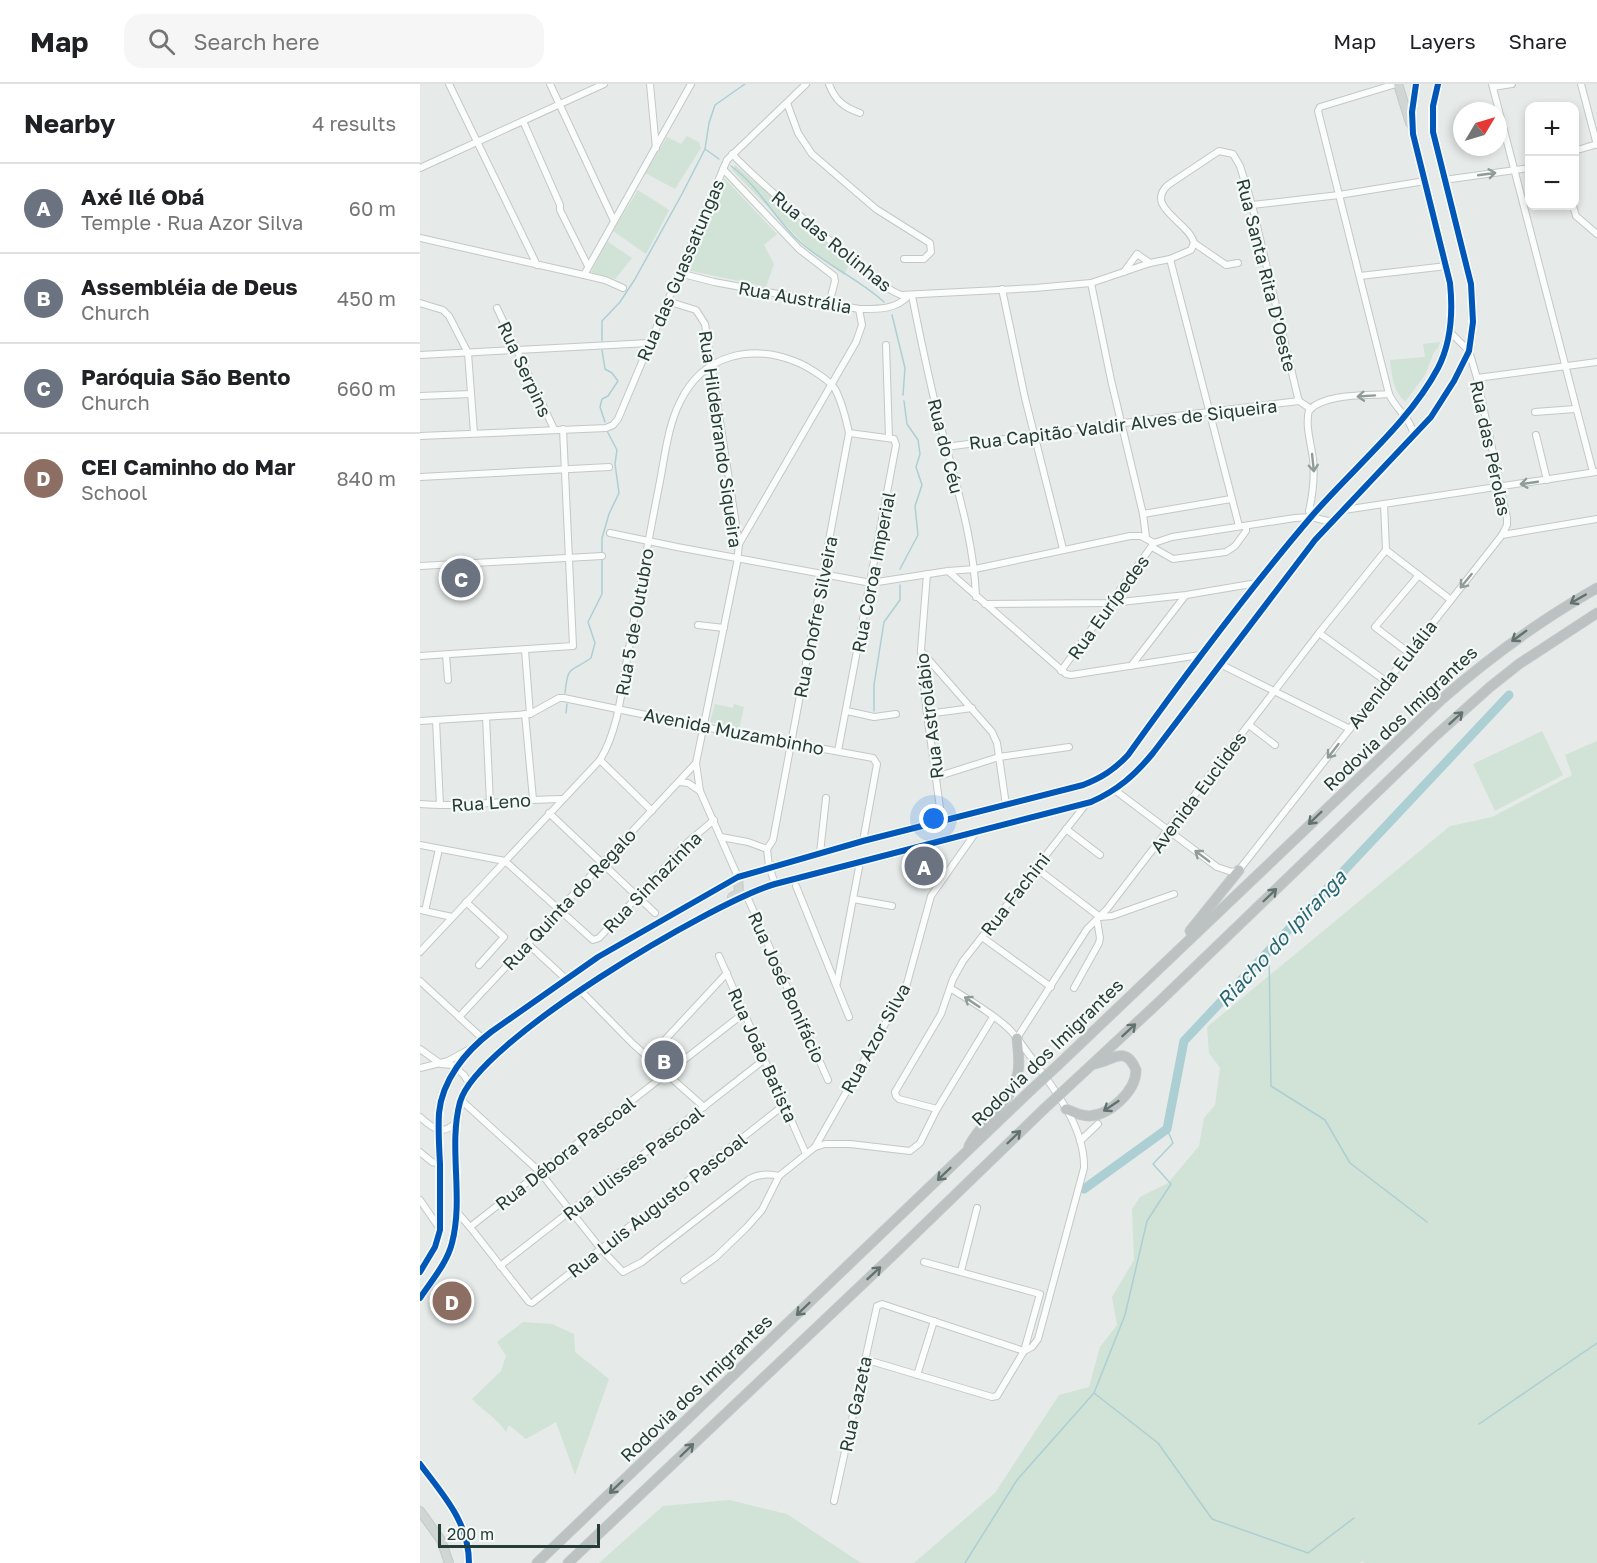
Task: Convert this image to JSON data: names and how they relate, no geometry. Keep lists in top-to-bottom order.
{
  "streets": {
    "highway": ["Rodovia dos Imigrantes"],
    "street": [
      "Rua das Rolinhas",
      "Rua das Guassatungas",
      "Rua Santa Rita D'Oeste",
      "Rua Austrália",
      "Rua Serpins",
      "Rua Capitão Valdir Alves de Siqueira",
      "Rua Hildebrando Siqueira",
      "Rua do Céu",
      "Rua das Pérolas",
      "Rua Coroa Imperial",
      "Rua Eurípedes",
      "Rua Onofre Silveira",
      "Rua 5 de Outubro",
      "Avenida Eulália",
      "Rua Astrolábio",
      "Avenida Muzambinho",
      "Avenida Euclides",
      "Rua Leno",
      "Rua Sinhazinha",
      "Rua Fachini",
      "Rua Quinta do Regalo",
      "Rua José Bonifácio",
      "Rua Azor Silva",
      "Rua João Batista",
      "Rua Débora Pascoal",
      "Rua Ulisses Pascoal",
      "Rua Luis Augusto Pascoal",
      "Rua Gazeta"
    ]
  },
  "crossings": [
    ["Rua das Rolinhas", "Rua das Guassatungas"],
    ["Rua das Rolinhas", "Rua Santa Rita D'Oeste"],
    ["Rua das Rolinhas", "Rua Austrália"],
    ["Rua das Rolinhas", "Rua do Céu"],
    ["Rua das Guassatungas", "Rua Austrália"],
    ["Rua das Guassatungas", "Rua Serpins"],
    ["Rua das Guassatungas", "Rua Hildebrando Siqueira"],
    ["Rua Santa Rita D'Oeste", "Rua Capitão Valdir Alves de Siqueira"],
    ["Rua Austrália", "Rua do Céu"],
    ["Rua Capitão Valdir Alves de Siqueira", "Rua do Céu"],
    ["Rua Hildebrando Siqueira", "Rua 5 de Outubro"],
    ["Rua Hildebrando Siqueira", "Avenida Muzambinho"],
    ["Rua Hildebrando Siqueira", "Rua Sinhazinha"],
    ["Rua Hildebrando Siqueira", "Rua Quinta do Regalo"],
    ["Rua das Pérolas", "Avenida Eulália"],
    ["Rua Coroa Imperial", "Avenida Muzambinho"],
    ["Rua Onofre Silveira", "Rua 5 de Outubro"],
    ["Rua Onofre Silveira", "Avenida Muzambinho"],
    ["Rua 5 de Outubro", "Avenida Muzambinho"],
    ["Rua 5 de Outubro", "Rua Leno"],
    ["Rua Sinhazinha", "Rua Quinta do Regalo"],
    ["Rua João Batista", "Rua Débora Pascoal"],
    ["Rua João Batista", "Rua Ulisses Pascoal"],
    ["Rua João Batista", "Rua Luis Augusto Pascoal"],
    ["Rua Ulisses Pascoal", "Rua Luis Augusto Pascoal"]
  ],
  "one_way": ["Avenida Eulália"],
  "water": ["Riacho do Ipiranga"],
  "scale_bar": "200 m",
  "north": "top right",
  "page": {
    "header": "Map",
    "search": "Search here",
    "nav": ["Map", "Layers", "Share"],
    "heading": ["Nearby", "4 results"],
    "map_buttons": ["+", "−"],
    "list": [
      {
        "mark": "A",
        "name": "Axé Ilé Obá",
        "note": "Temple · Rua Azor Silva",
        "value": "60 m"
      },
      {
        "mark": "B",
        "name": "Assembléia de Deus",
        "note": "Church",
        "value": "450 m"
      },
      {
        "mark": "C",
        "name": "Paróquia São Bento",
        "note": "Church",
        "value": "660 m"
      },
      {
        "mark": "D",
        "name": "CEI Caminho do Mar",
        "note": "School",
        "value": "840 m"
      }
    ],
    "pins": [
      "C",
      "A",
      "B",
      "D"
    ],
    "scale": "200 m"
  }
}
